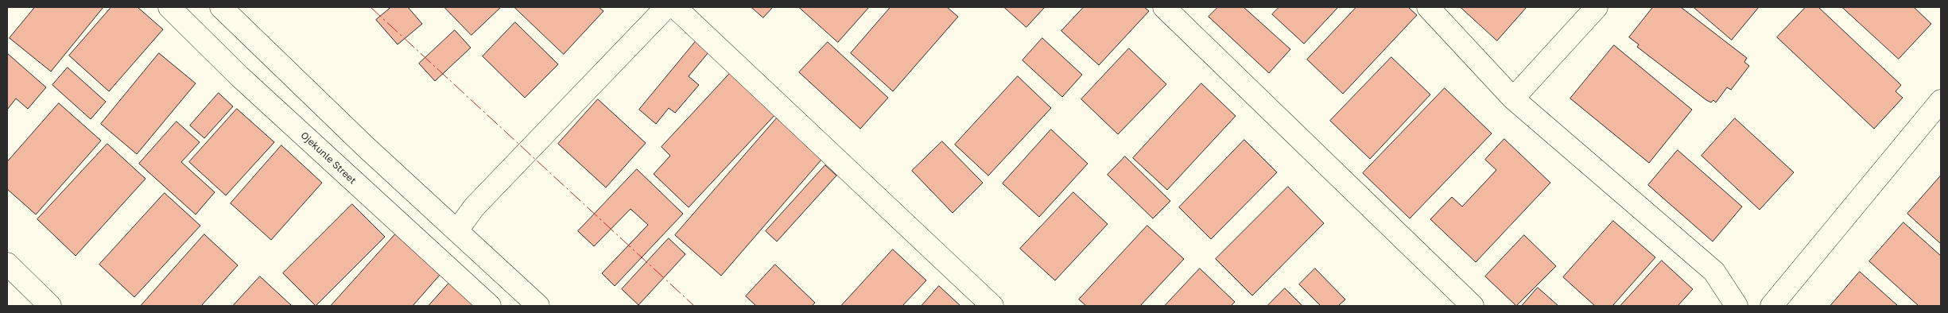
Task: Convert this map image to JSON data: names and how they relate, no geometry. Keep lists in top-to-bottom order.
{
  "streets": {
    "street": ["Ojekunle Street"]
  }
}
